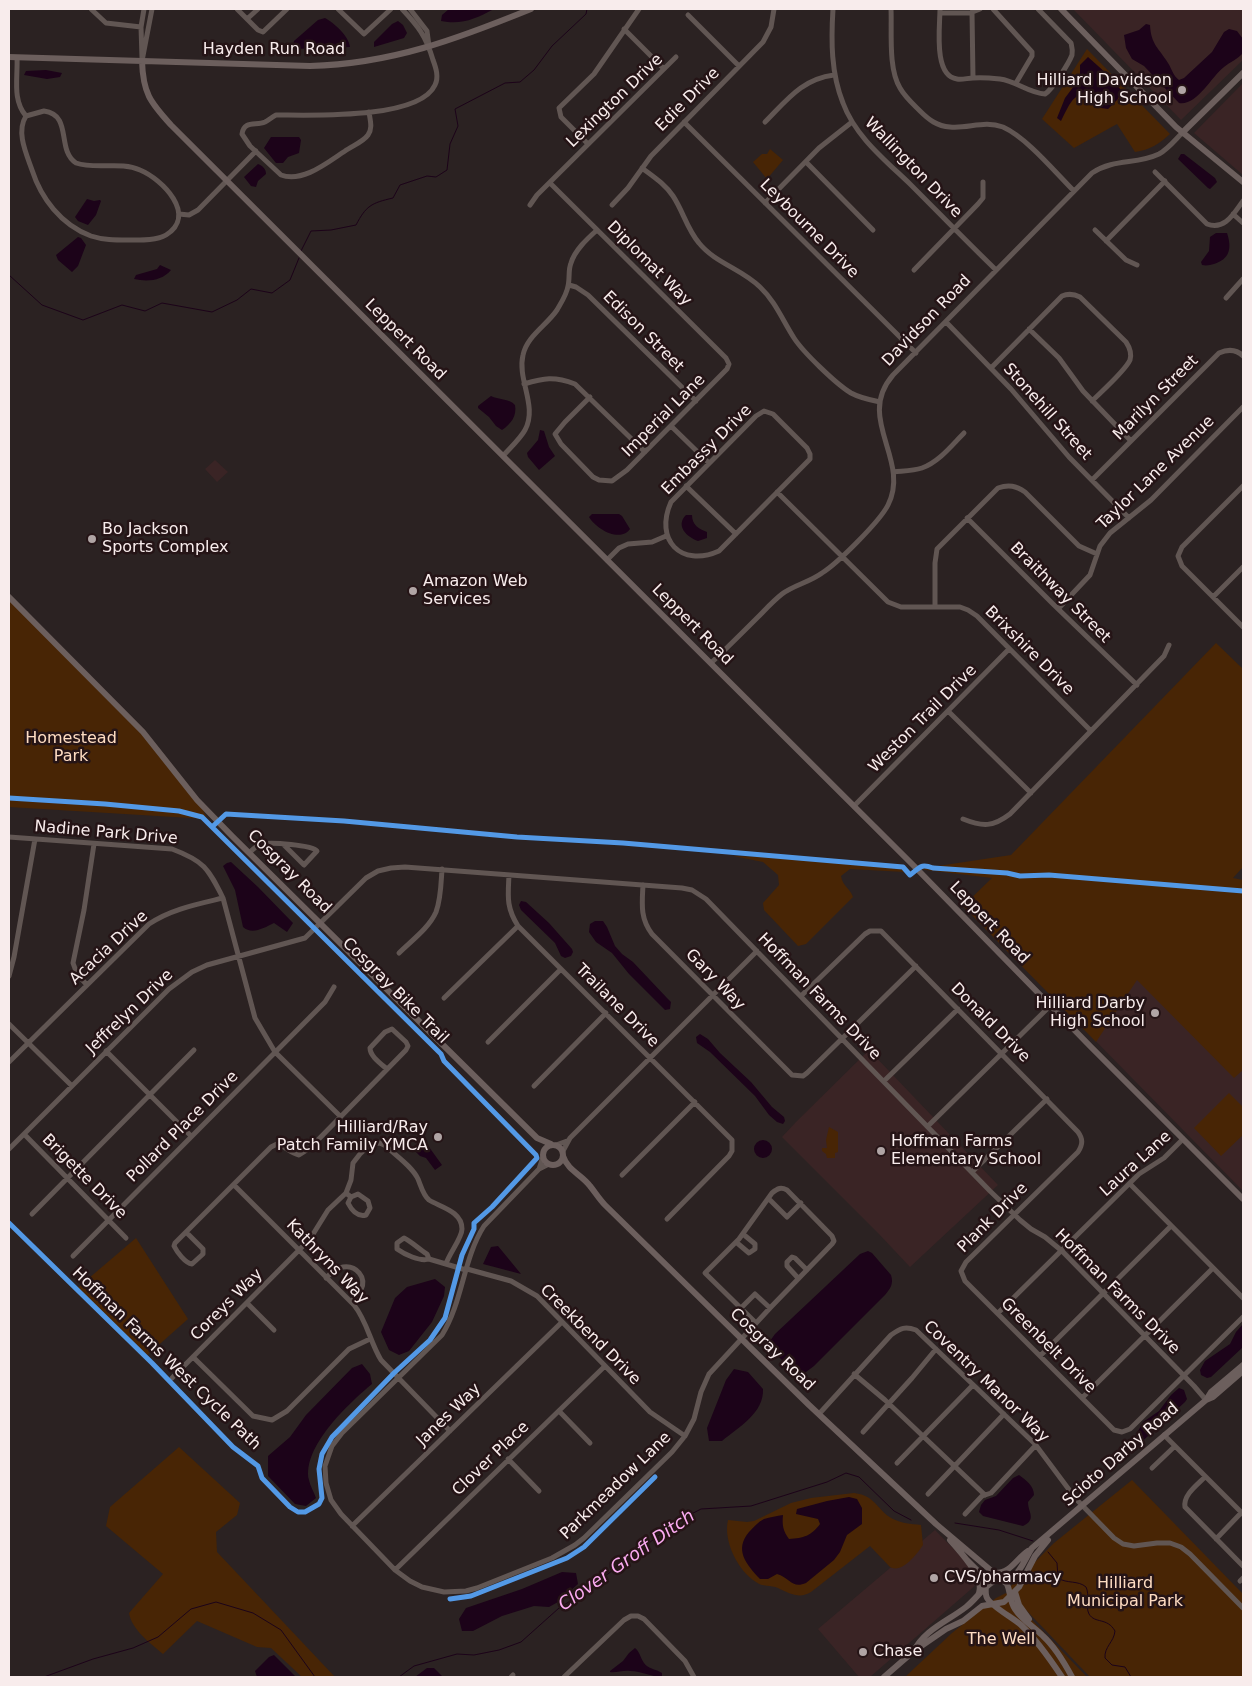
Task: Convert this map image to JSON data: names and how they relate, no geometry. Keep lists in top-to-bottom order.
{
  "streets": {
    "main road": [
      "Hayden Run Road",
      "Davidson Road",
      "Leppert Road",
      "Cosgray Road",
      "Scioto Darby Road"
    ],
    "street": [
      "Edie Drive",
      "Lexington Drive",
      "Wallington Drive",
      "Leybourne Drive",
      "Diplomat Way",
      "Edison Street",
      "Marilyn Street",
      "Stonehill Street",
      "Imperial Lane",
      "Embassy Drive",
      "Taylor Lane Avenue",
      "Braithway Street",
      "Brixshire Drive",
      "Weston Trail Drive",
      "Nadine Park Drive",
      "Acacia Drive",
      "Gary Way",
      "Hoffman Farms Drive",
      "Trailane Drive",
      "Jeffrelyn Drive",
      "Donald Drive",
      "Pollard Place Drive",
      "Laura Lane",
      "Brigette Drive",
      "Plank Drive",
      "Kathryns Way",
      "Coreys Way",
      "Creekbend Drive",
      "Greenbelt Drive",
      "Coventry Manor Way",
      "Janes Way",
      "Clover Place",
      "Parkmeadow Lane"
    ],
    "cycle path": ["Cosgray Bike Trail"]
  },
  "crossings": [
    ["Hayden Run Road", "Leppert Road"],
    ["Edie Drive", "Leybourne Drive"],
    ["Lexington Drive", "Diplomat Way"],
    ["Wallington Drive", "Davidson Road"],
    ["Leybourne Drive", "Davidson Road"],
    ["Diplomat Way", "Imperial Lane"],
    ["Davidson Road", "Leppert Road"],
    ["Davidson Road", "Stonehill Street"],
    ["Davidson Road", "Brixshire Drive"],
    ["Edison Street", "Imperial Lane"],
    ["Leppert Road", "Weston Trail Drive"],
    ["Leppert Road", "Laura Lane"],
    ["Marilyn Street", "Stonehill Street"],
    ["Stonehill Street", "Taylor Lane Avenue"],
    ["Embassy Drive", "Brixshire Drive"],
    ["Taylor Lane Avenue", "Braithway Street"],
    ["Brixshire Drive", "Weston Trail Drive"],
    ["Nadine Park Drive", "Acacia Drive"],
    ["Nadine Park Drive", "Jeffrelyn Drive"],
    ["Nadine Park Drive", "Pollard Place Drive"],
    ["Cosgray Road", "Hoffman Farms Drive"],
    ["Cosgray Road", "Jeffrelyn Drive"],
    ["Cosgray Road", "Scioto Darby Road"],
    ["Cosgray Road", "Parkmeadow Lane"],
    ["Gary Way", "Hoffman Farms Drive"],
    ["Hoffman Farms Drive", "Trailane Drive"],
    ["Hoffman Farms Drive", "Jeffrelyn Drive"],
    ["Hoffman Farms Drive", "Donald Drive"],
    ["Hoffman Farms Drive", "Laura Lane"],
    ["Hoffman Farms Drive", "Plank Drive"],
    ["Hoffman Farms Drive", "Greenbelt Drive"],
    ["Hoffman Farms Drive", "Scioto Darby Road"],
    ["Jeffrelyn Drive", "Brigette Drive"],
    ["Donald Drive", "Plank Drive"],
    ["Pollard Place Drive", "Brigette Drive"],
    ["Laura Lane", "Greenbelt Drive"],
    ["Plank Drive", "Greenbelt Drive"],
    ["Kathryns Way", "Coreys Way"],
    ["Kathryns Way", "Janes Way"],
    ["Kathryns Way", "Parkmeadow Lane"],
    ["Creekbend Drive", "Janes Way"],
    ["Creekbend Drive", "Clover Place"],
    ["Creekbend Drive", "Parkmeadow Lane"],
    ["Coventry Manor Way", "Scioto Darby Road"],
    ["Janes Way", "Parkmeadow Lane"],
    ["Clover Place", "Parkmeadow Lane"]
  ],
  "water": ["Clover Groff Ditch"],
  "parks": ["Homestead Park", "Hilliard Municipal Park", "The Well"],
  "places": [
    "Hilliard Davidson High School",
    "Bo Jackson Sports Complex",
    "Amazon Web Services",
    "Hilliard Darby High School",
    "Hilliard/Ray Patch Family YMCA",
    "Hoffman Farms Elementary School",
    "CVS/pharmacy",
    "Chase"
  ]
}
